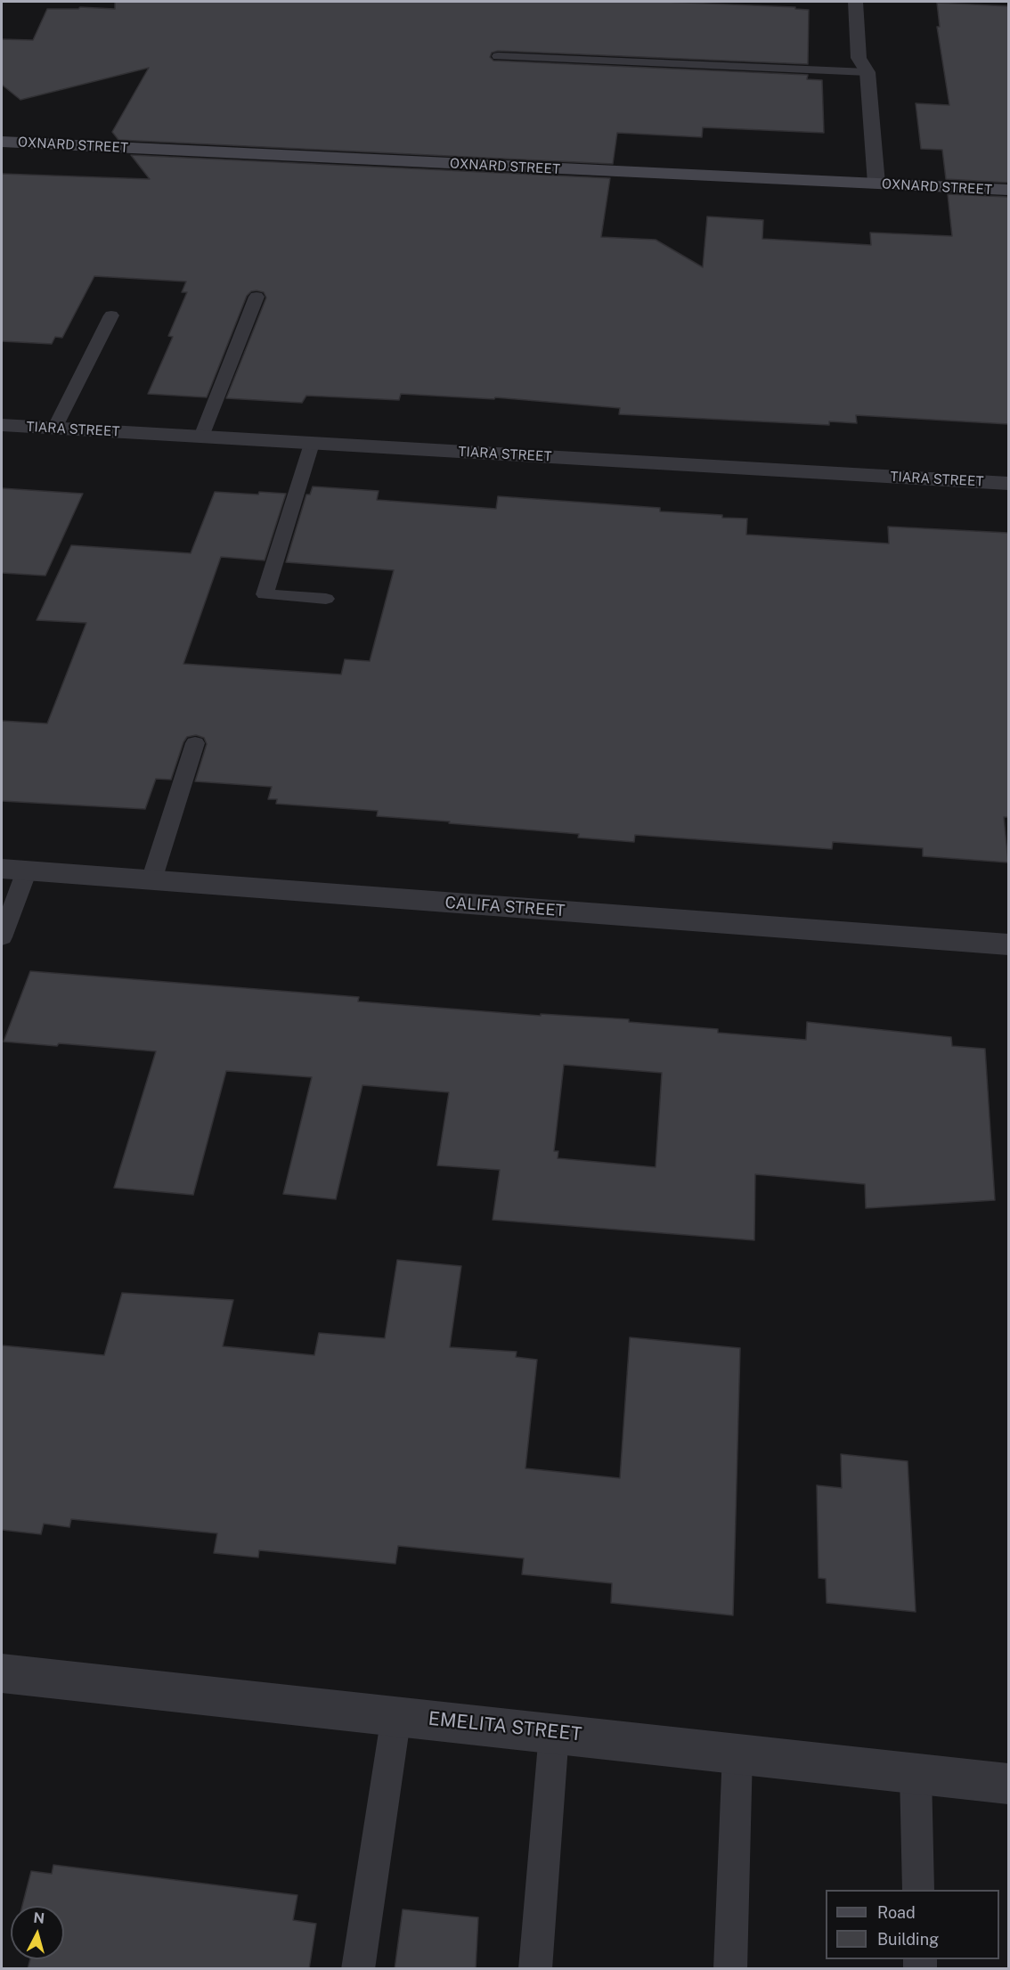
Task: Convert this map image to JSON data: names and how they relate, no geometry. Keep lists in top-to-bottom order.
{
  "streets": {
    "main road": ["OXNARD STREET"],
    "street": ["TIARA STREET", "CALIFA STREET", "EMELITA STREET"]
  },
  "legend": ["Road", "Building"],
  "north": "top"
}
